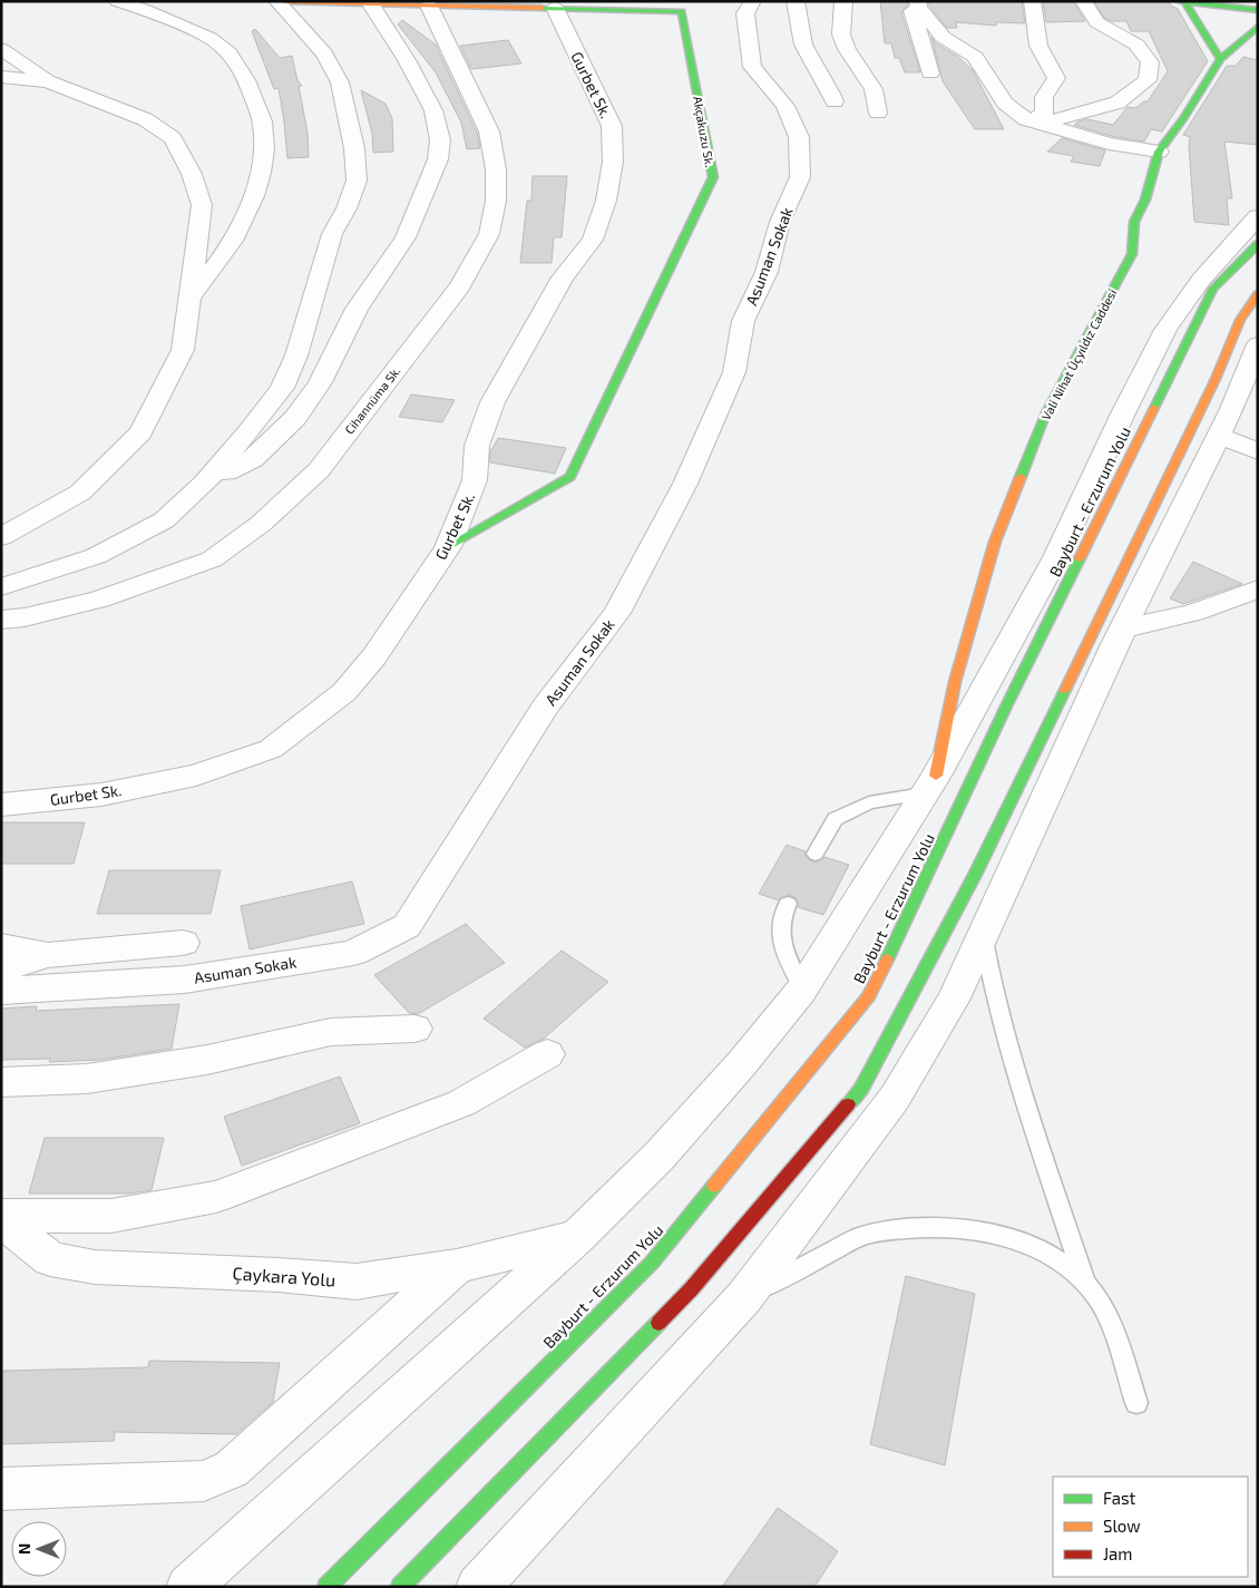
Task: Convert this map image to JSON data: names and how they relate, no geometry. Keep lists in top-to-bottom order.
{
  "streets": {
    "main road": ["Akçakuzu Sk.", "Vali Nihat Üçyıldız Caddesi", "Bayburt - Erzurum Yolu"],
    "street": [
      "Gurbet Sk.",
      "Asuman Sokak",
      "Cihannüma Sk.",
      "Çaykara Yolu"
    ]
  },
  "crossings": [
    ["Gurbet Sk.", "Akçakuzu Sk."],
    ["Akçakuzu Sk.", "Cihannüma Sk."]
  ],
  "legend": ["Fast", "Slow", "Jam"],
  "north": "left"
}
